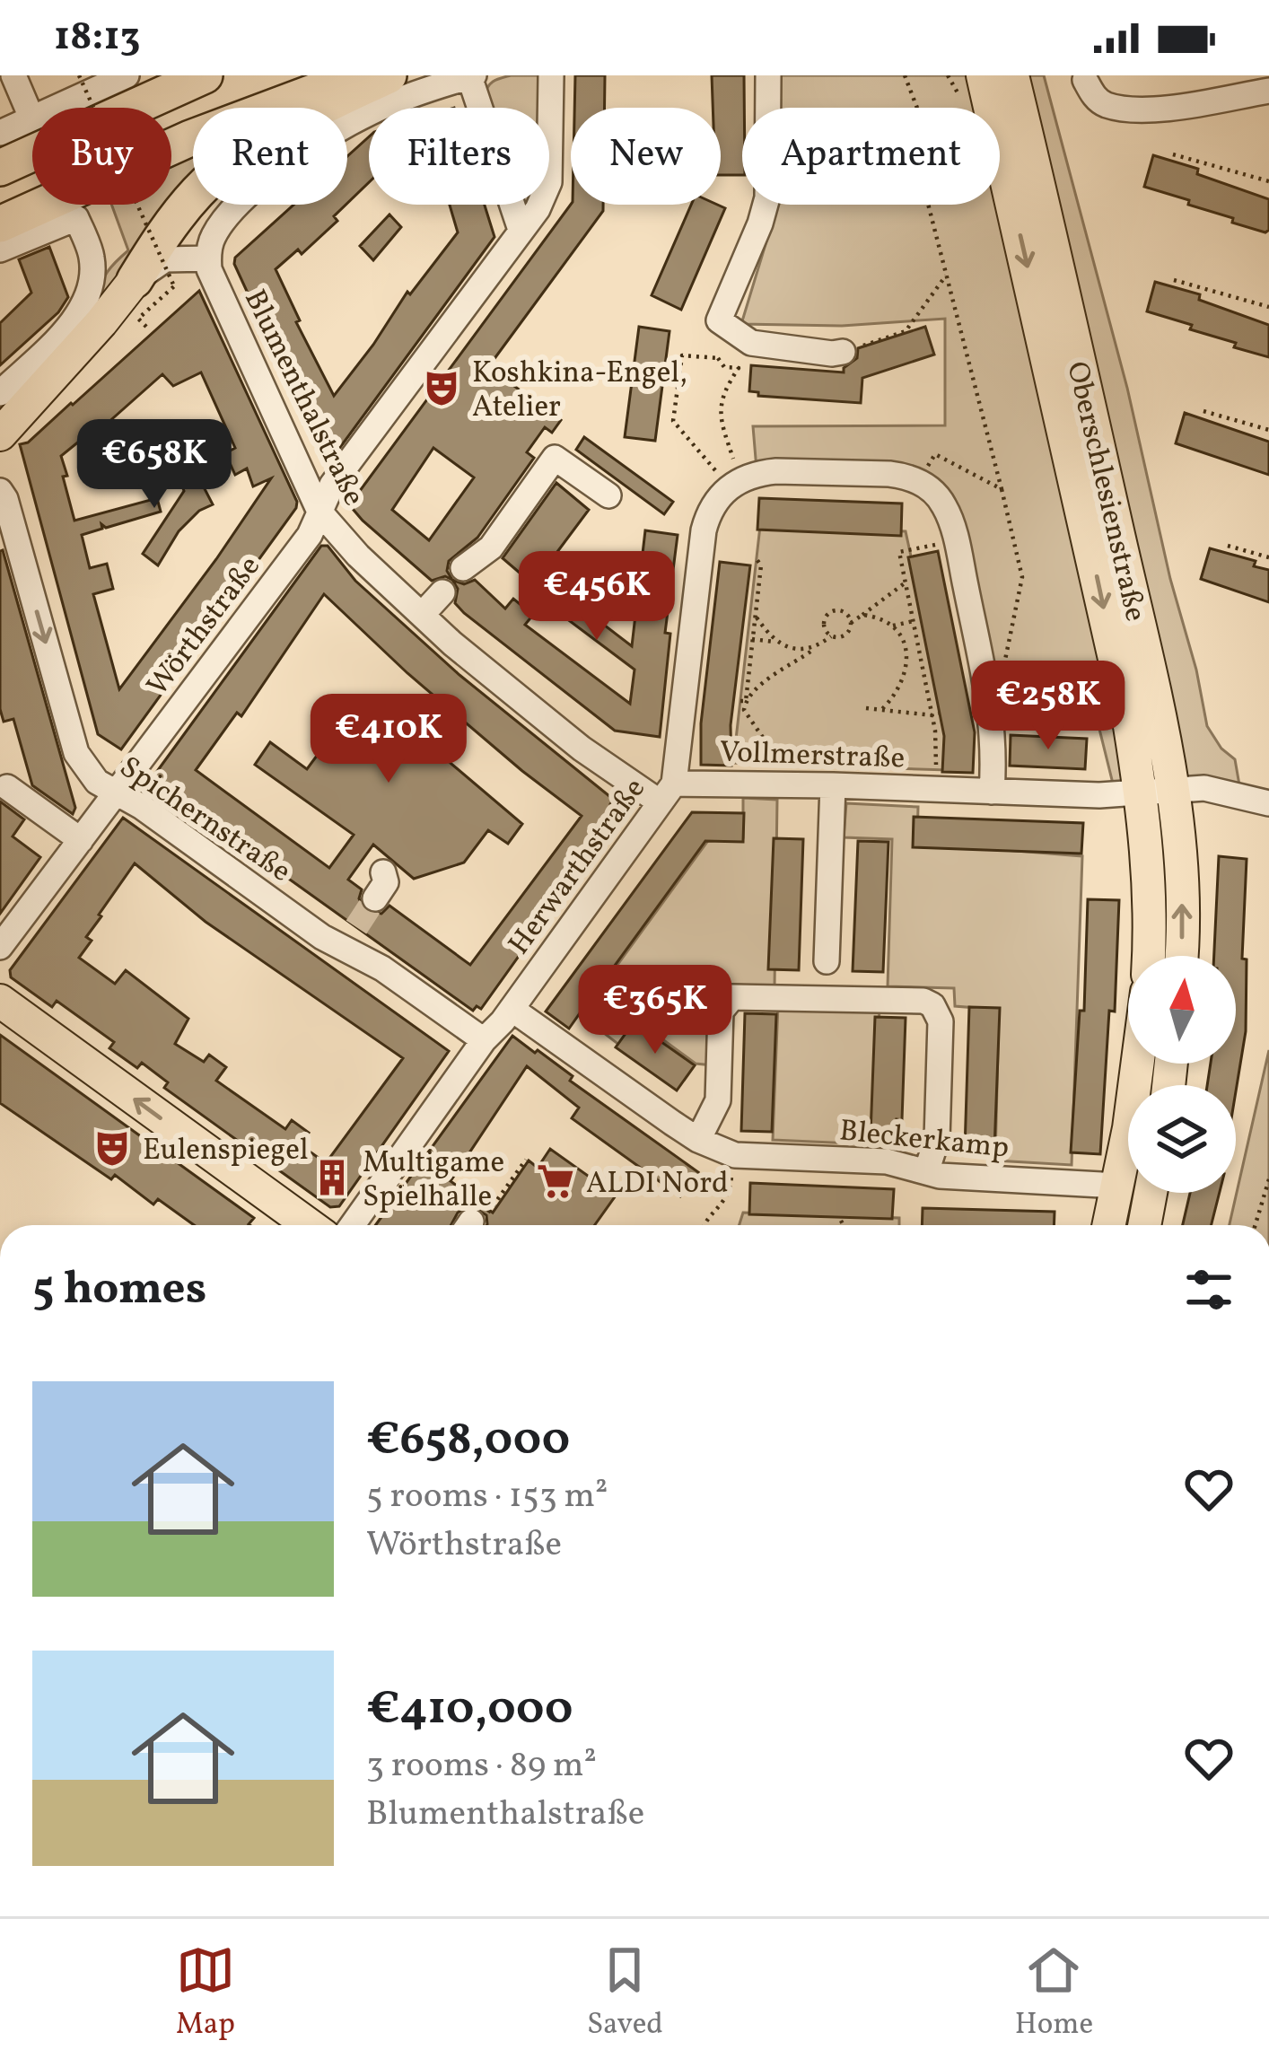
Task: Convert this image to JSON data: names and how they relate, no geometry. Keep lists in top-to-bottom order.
{
  "streets": {
    "main road": ["Oberschlesienstraße"],
    "street": [
      "Blumenthalstraße",
      "Wörthstraße",
      "Vollmerstraße",
      "Spichernstraße",
      "Herwarthstraße",
      "Bleckerkamp"
    ]
  },
  "crossings": [
    ["Blumenthalstraße", "Wörthstraße"],
    ["Blumenthalstraße", "Vollmerstraße"],
    ["Blumenthalstraße", "Herwarthstraße"],
    ["Oberschlesienstraße", "Vollmerstraße"],
    ["Wörthstraße", "Spichernstraße"],
    ["Vollmerstraße", "Herwarthstraße"],
    ["Spichernstraße", "Herwarthstraße"],
    ["Herwarthstraße", "Bleckerkamp"]
  ],
  "one_way": ["Spichernstraße"],
  "places": {
    "theatre": ["Koshkina-Engel, Atelier", "Eulenspiegel"],
    "building": ["Multigame Spielhalle"],
    "supermarket": ["ALDI Nord"]
  },
  "north": "top",
  "page": {
    "status": "18:13",
    "chip": [
      "Buy",
      "Rent",
      "Filters",
      "New",
      "Apartment"
    ],
    "price": [
      "€658K",
      "€456K",
      "€258K",
      "€410K",
      "€365K"
    ],
    "heading": "5 homes",
    "list": [
      {
        "name": "€658,000",
        "note": "5 rooms · 153 m² · Wörthstraße"
      },
      {
        "name": "€410,000",
        "note": "3 rooms · 89 m² · Blumenthalstraße"
      }
    ],
    "tabs": ["Map", "Saved", "Home"]
  }
}
